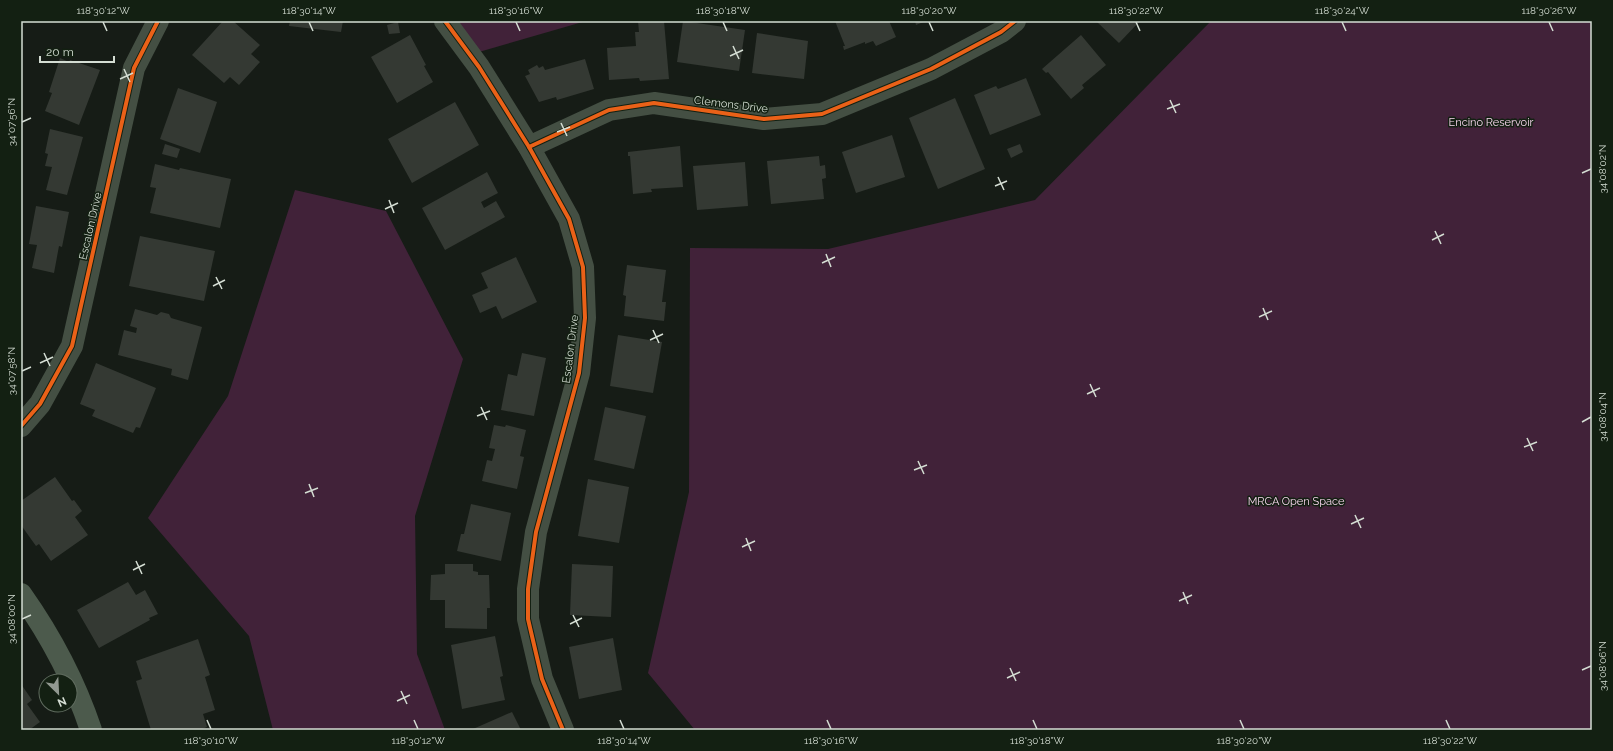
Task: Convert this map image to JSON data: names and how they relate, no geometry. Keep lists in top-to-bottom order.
{
  "streets": {
    "street": ["Clemons Drive", "Escalon Drive"]
  },
  "crossings": [
    ["Clemons Drive", "Escalon Drive"]
  ],
  "parks": ["Encino Reservoir", "MRCA Open Space"],
  "scale_bar": "20 m",
  "north": "bottom right",
  "coordinates": [
    "118°30'12\"W",
    "118°30'14\"W",
    "118°30'16\"W",
    "118°30'18\"W",
    "118°30'20\"W",
    "118°30'22\"W",
    "118°30'24\"W",
    "118°30'26\"W",
    "34°07'56\"N",
    "34°08'02\"N",
    "34°07'58\"N",
    "34°08'04\"N",
    "34°08'00\"N",
    "34°08'06\"N",
    "118°30'10\"W"
  ]
}
